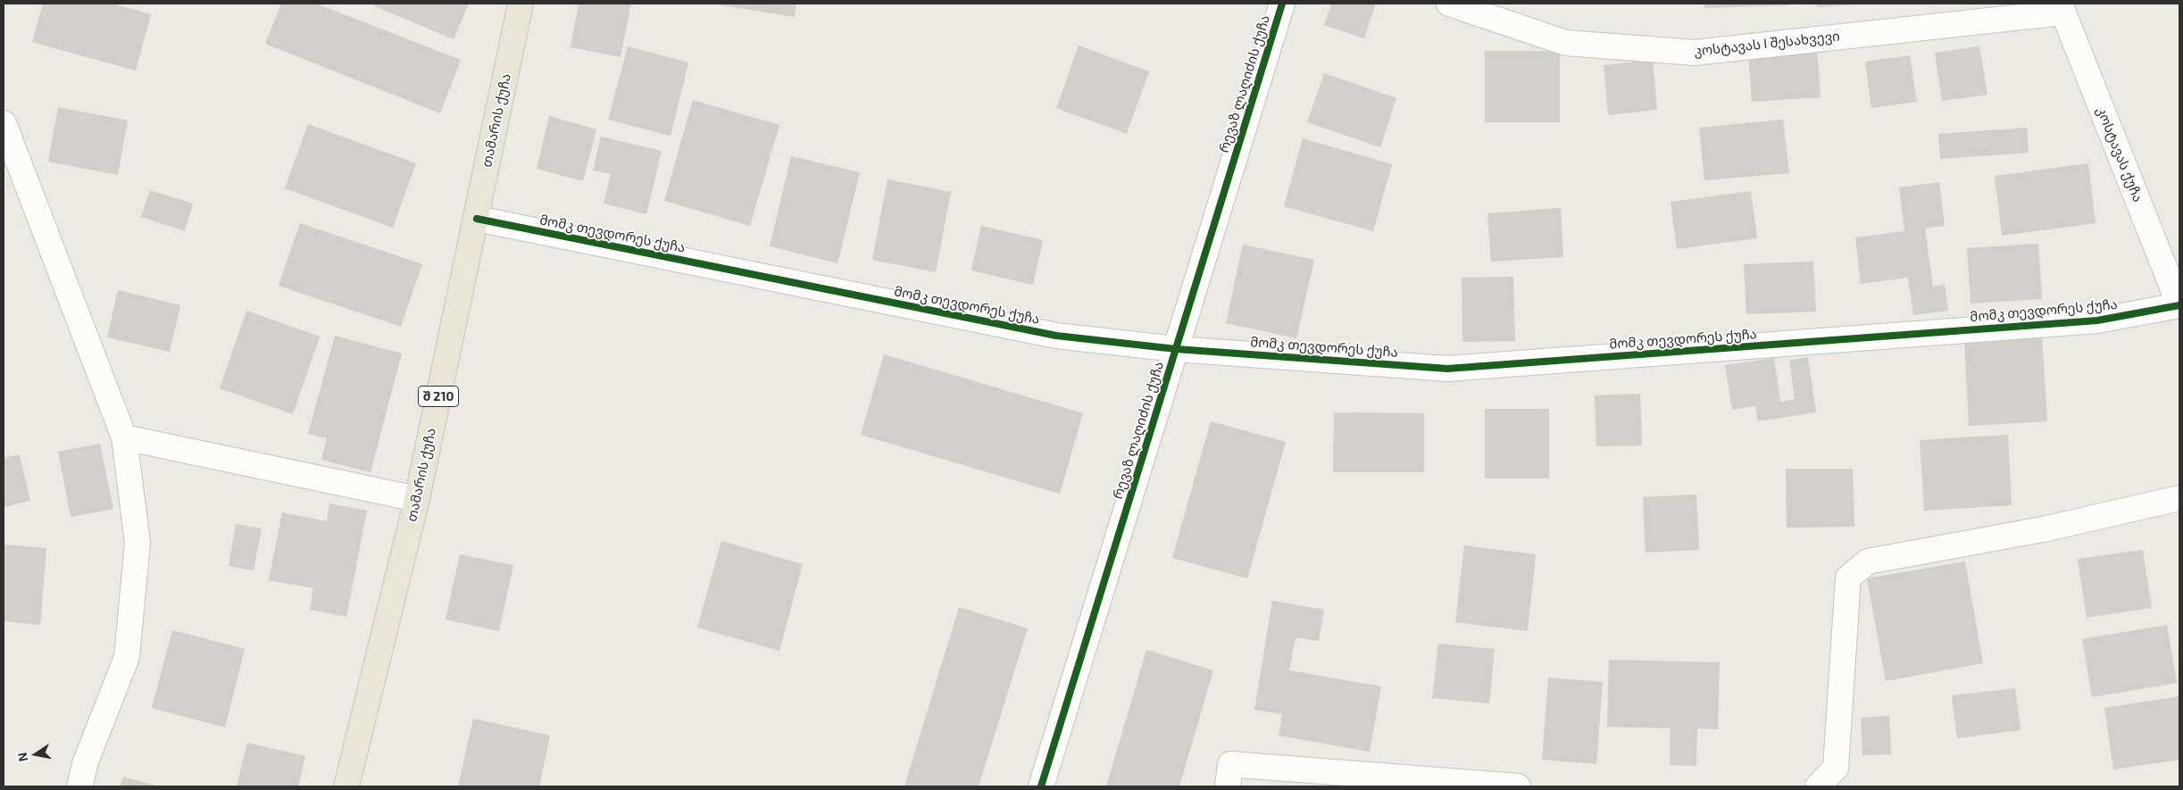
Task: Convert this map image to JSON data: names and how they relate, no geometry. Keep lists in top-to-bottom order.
{
  "streets": {
    "main road": ["თამარის ქუჩა", "შ 210"],
    "street": [
      "კოსტავას I შესახვევი",
      "რევაზ ლაღიძის ქუჩა",
      "კოსტავას ქუჩა",
      "მომკ თევდორეს ქუჩა"
    ]
  },
  "crossings": [
    ["კოსტავას I შესახვევი", "კოსტავას ქუჩა"],
    ["რევაზ ლაღიძის ქუჩა", "მომკ თევდორეს ქუჩა"],
    ["თამარის ქუჩა", "მომკ თევდორეს ქუჩა"],
    ["კოსტავას ქუჩა", "მომკ თევდორეს ქუჩა"]
  ],
  "north": "left"
}
